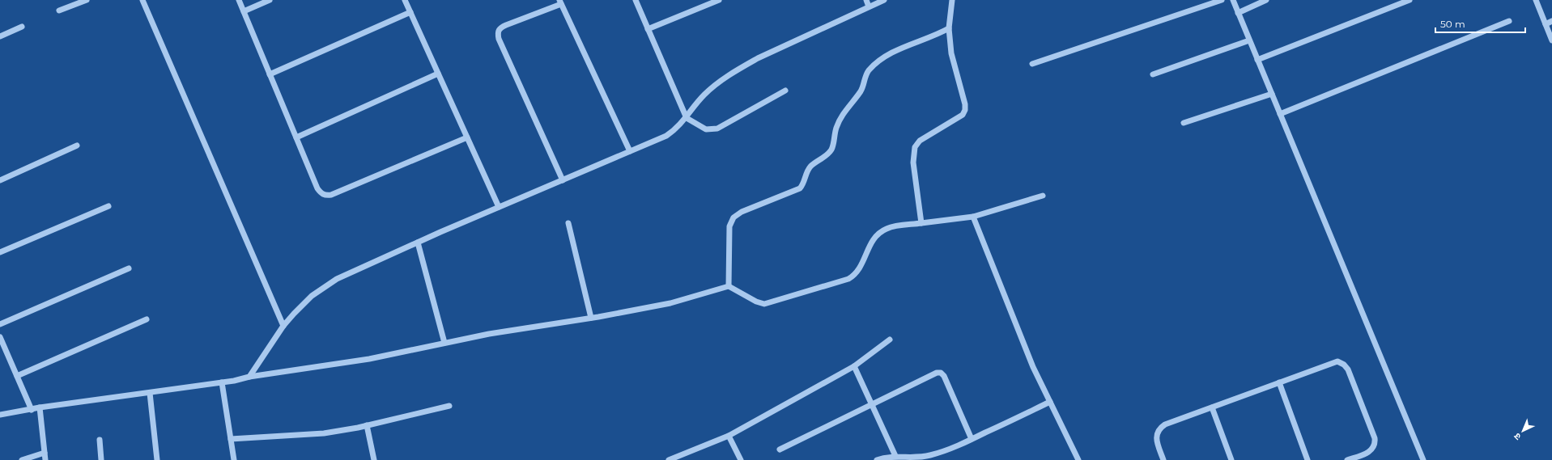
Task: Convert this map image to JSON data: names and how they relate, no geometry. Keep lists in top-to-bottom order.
{
  "scale_bar": "50 m",
  "north": "bottom left"
}
